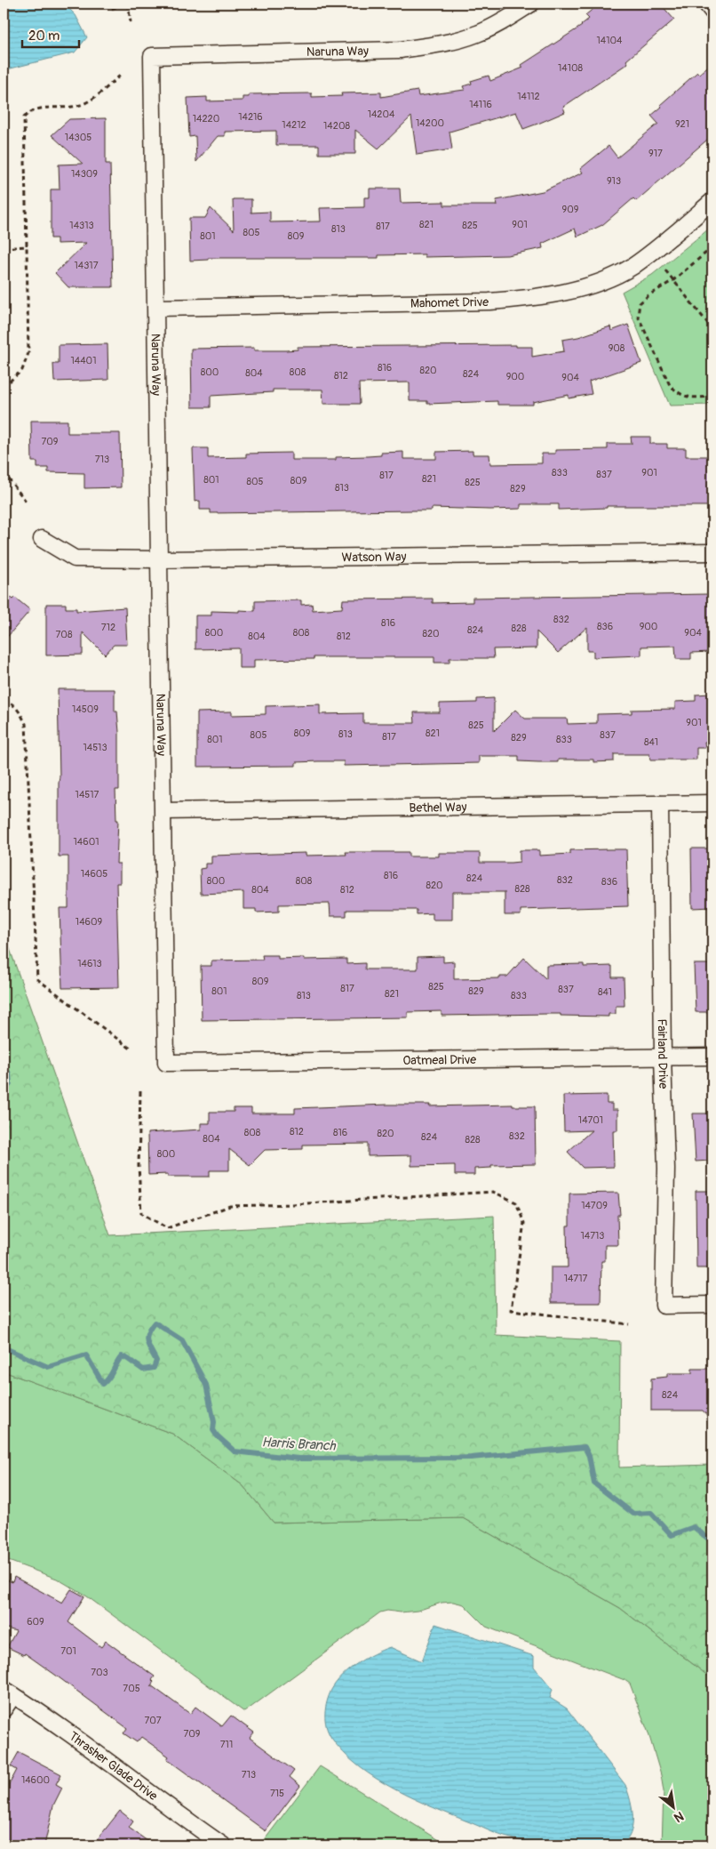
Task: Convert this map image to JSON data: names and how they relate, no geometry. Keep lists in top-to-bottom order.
{
  "streets": {
    "street": [
      "Naruna Way",
      "Mahomet Drive",
      "Watson Way",
      "Bethel Way",
      "Fairland Drive",
      "Oatmeal Drive",
      "Thrasher Glade Drive"
    ]
  },
  "crossings": [
    ["Naruna Way", "Mahomet Drive"],
    ["Naruna Way", "Watson Way"],
    ["Naruna Way", "Bethel Way"],
    ["Naruna Way", "Oatmeal Drive"],
    ["Bethel Way", "Fairland Drive"],
    ["Fairland Drive", "Oatmeal Drive"]
  ],
  "water": ["Harris Branch"],
  "house_numbers": [
    "14104",
    "14108",
    "14112",
    "14116",
    "14204",
    "14216",
    "14220",
    "14200",
    "921",
    "14212",
    "14208",
    "14305",
    "917",
    "14309",
    "913",
    "909",
    "821",
    "901",
    "14313",
    "825",
    "817",
    "813",
    "805",
    "801",
    "809",
    "14317",
    "908",
    "14401",
    "816",
    "820",
    "800",
    "808",
    "804",
    "824",
    "812",
    "900",
    "904",
    "709",
    "713",
    "833",
    "901",
    "837",
    "817",
    "821",
    "801",
    "809",
    "805",
    "825",
    "813",
    "829",
    "832",
    "816",
    "836",
    "900",
    "712",
    "828",
    "824",
    "800",
    "808",
    "904",
    "820",
    "708",
    "804",
    "812",
    "14509",
    "901",
    "825",
    "809",
    "821",
    "813",
    "805",
    "837",
    "817",
    "829",
    "801",
    "833",
    "841",
    "14513",
    "14517",
    "14601",
    "14605",
    "816",
    "824",
    "832",
    "800",
    "808",
    "836",
    "820",
    "828",
    "804",
    "812",
    "14609",
    "14613",
    "809",
    "825",
    "817",
    "837",
    "801",
    "829",
    "841",
    "821",
    "813",
    "833",
    "14701",
    "812",
    "808",
    "816",
    "820",
    "832",
    "824",
    "804",
    "828",
    "800",
    "14709",
    "14713",
    "14717",
    "824",
    "609",
    "701",
    "703",
    "705",
    "707",
    "709",
    "711",
    "713",
    "14600",
    "715"
  ],
  "scale_bar": "20 m",
  "north": "bottom right"
}
